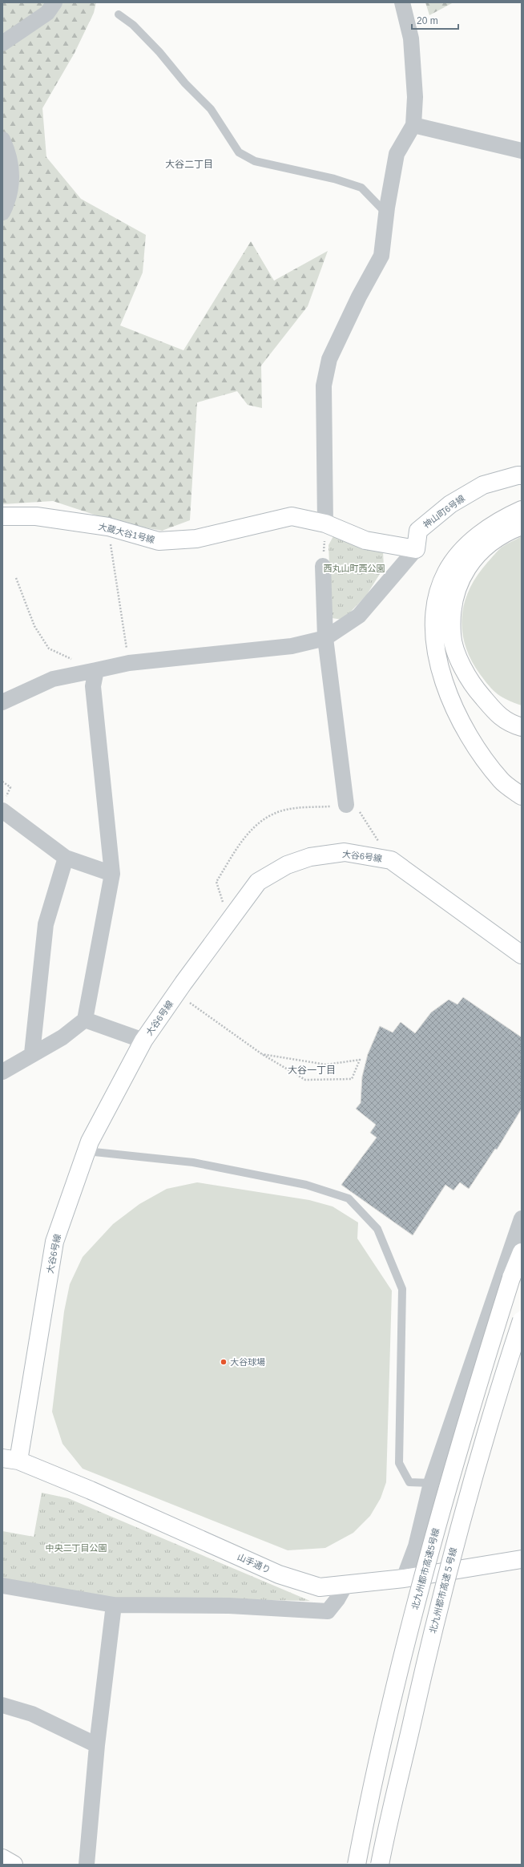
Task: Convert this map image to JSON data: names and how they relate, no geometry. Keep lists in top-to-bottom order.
{
  "streets": {
    "main road": [
      "神山町6号線",
      "大蔵大谷1号線",
      "大谷6号線",
      "山手通り",
      "北九州都市高速5号線",
      "北九州都市高速５号線"
    ]
  },
  "crossings": [
    ["大谷6号線", "山手通り"]
  ],
  "districts": ["大谷二丁目", "大谷一丁目"],
  "parks": ["西丸山町西公園", "中央二丁目公園"],
  "places": ["大谷球場"],
  "scale_bar": "20 m"
}
